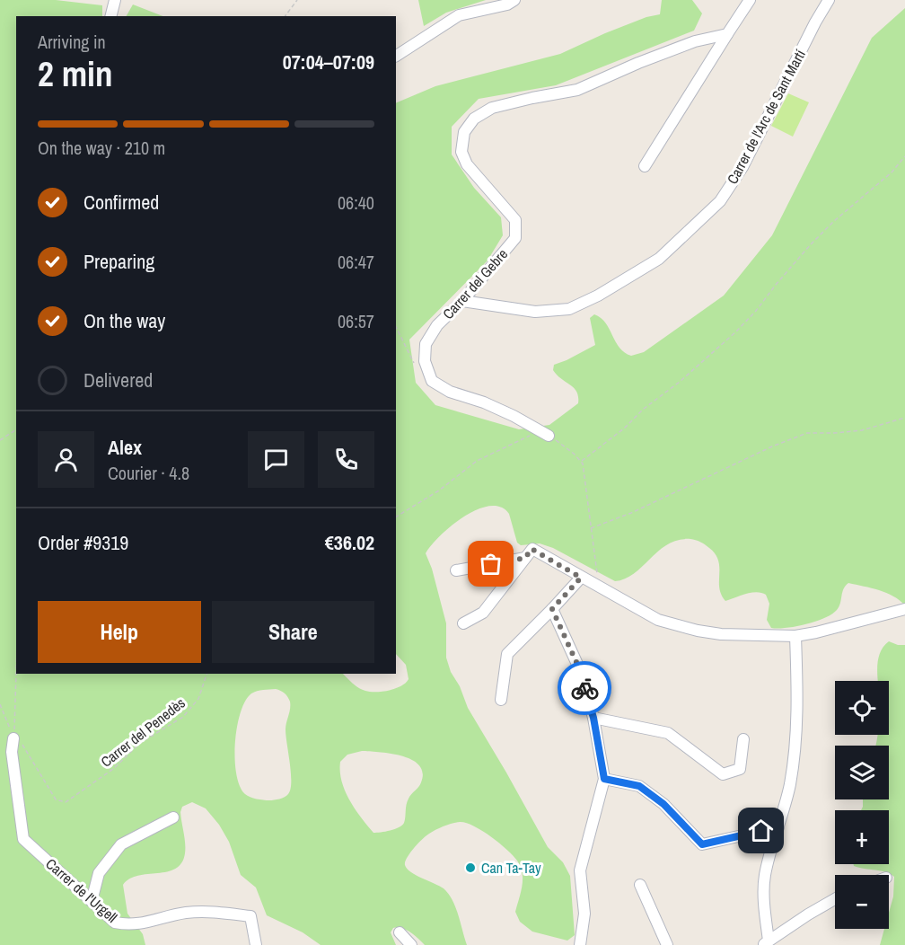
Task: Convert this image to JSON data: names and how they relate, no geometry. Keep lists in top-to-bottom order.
{
  "streets": {
    "street": ["Carrer de l'Arc de Sant Martí", "Carrer del Gebre", "Carrer de l'Urgell"],
    "path": ["Carrer del Penedès"]
  },
  "crossings": [
    ["Carrer de l'Arc de Sant Martí", "Carrer del Gebre"],
    ["Carrer del Penedès", "Carrer de l'Urgell"]
  ],
  "places": ["Can Ta-Tay"],
  "page": {
    "heading": ["2 min", "Arriving in", "07:04–07:09"],
    "panel": [
      "Alex",
      "Courier · 4.8",
      "Order #9319",
      "€36.02"
    ],
    "bar": "On the way · 210 m",
    "list": [
      ["Confirmed", "06:40"],
      ["Preparing", "06:47"],
      ["On the way", "06:57"],
      "Delivered"
    ],
    "buttons": ["Help", "Share"],
    "map_buttons": ["+", "−"]
  }
}
